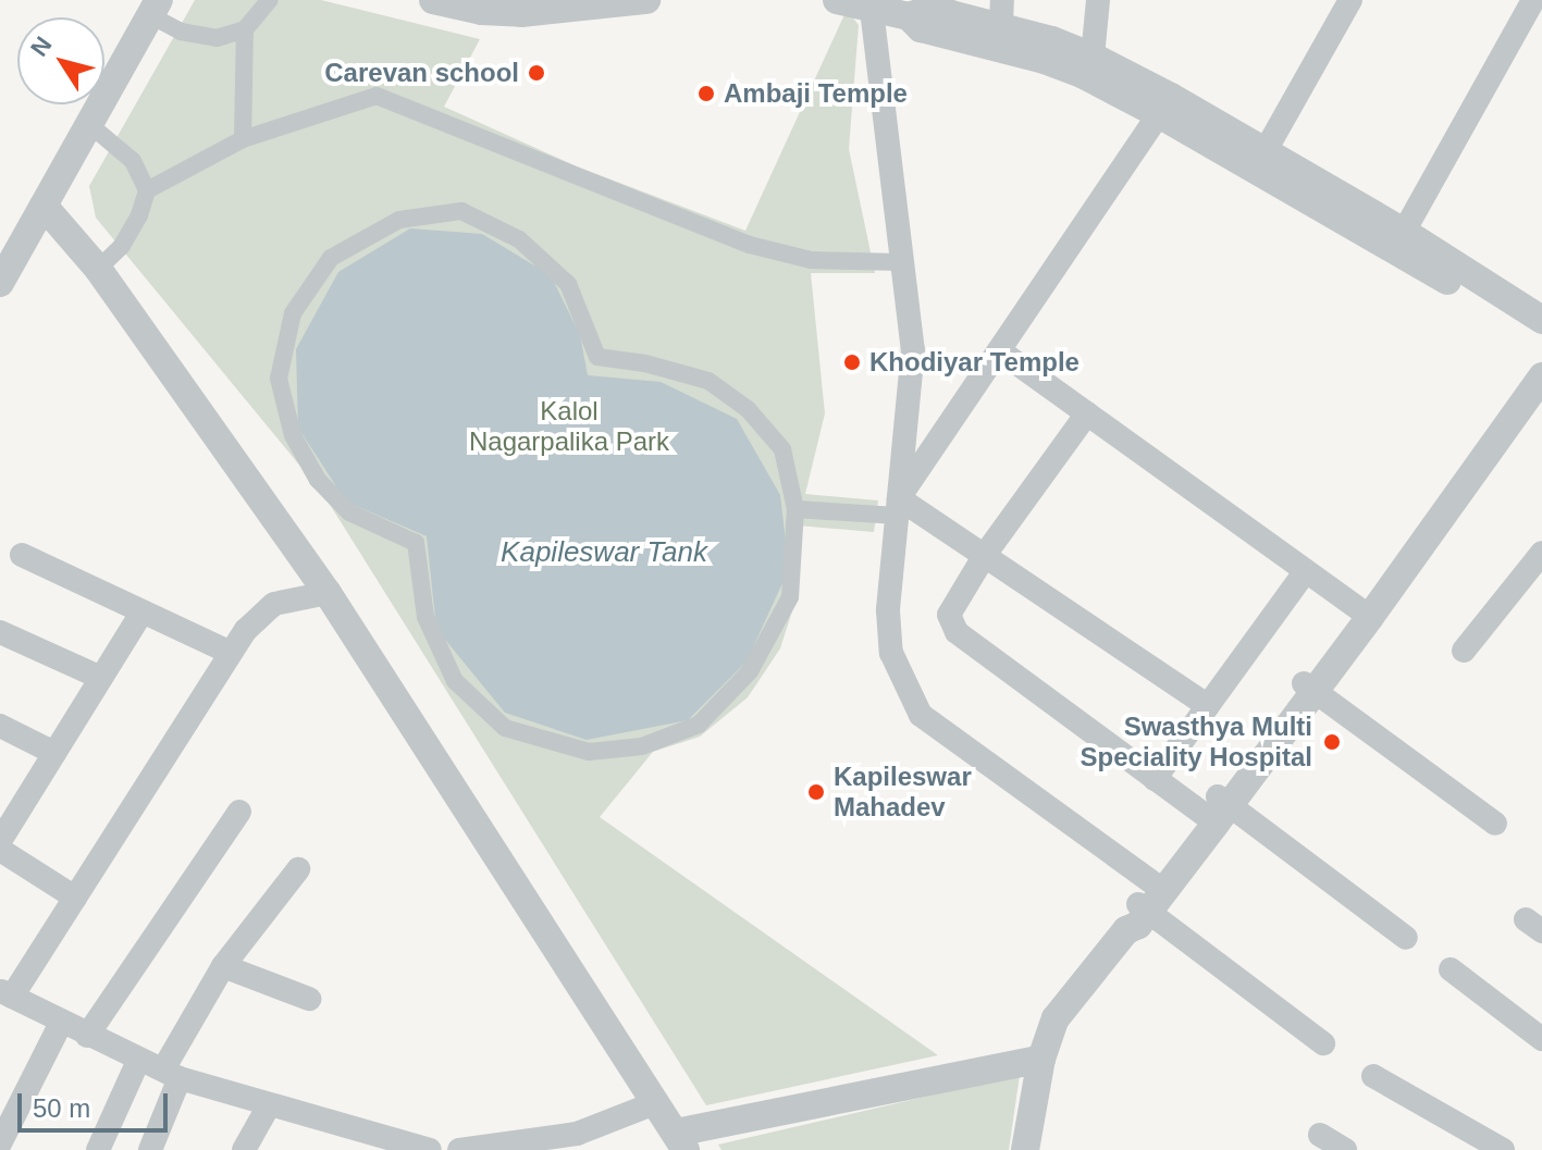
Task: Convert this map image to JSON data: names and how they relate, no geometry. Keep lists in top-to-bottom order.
{
  "water": ["Kapileswar Tank"],
  "parks": ["Kalol Nagarpalika Park"],
  "places": [
    "Carevan school",
    "Ambaji Temple",
    "Khodiyar Temple",
    "Swasthya Multi Speciality Hospital",
    "Kapileswar Mahadev"
  ],
  "scale_bar": "50 m",
  "north": "top left"
}
